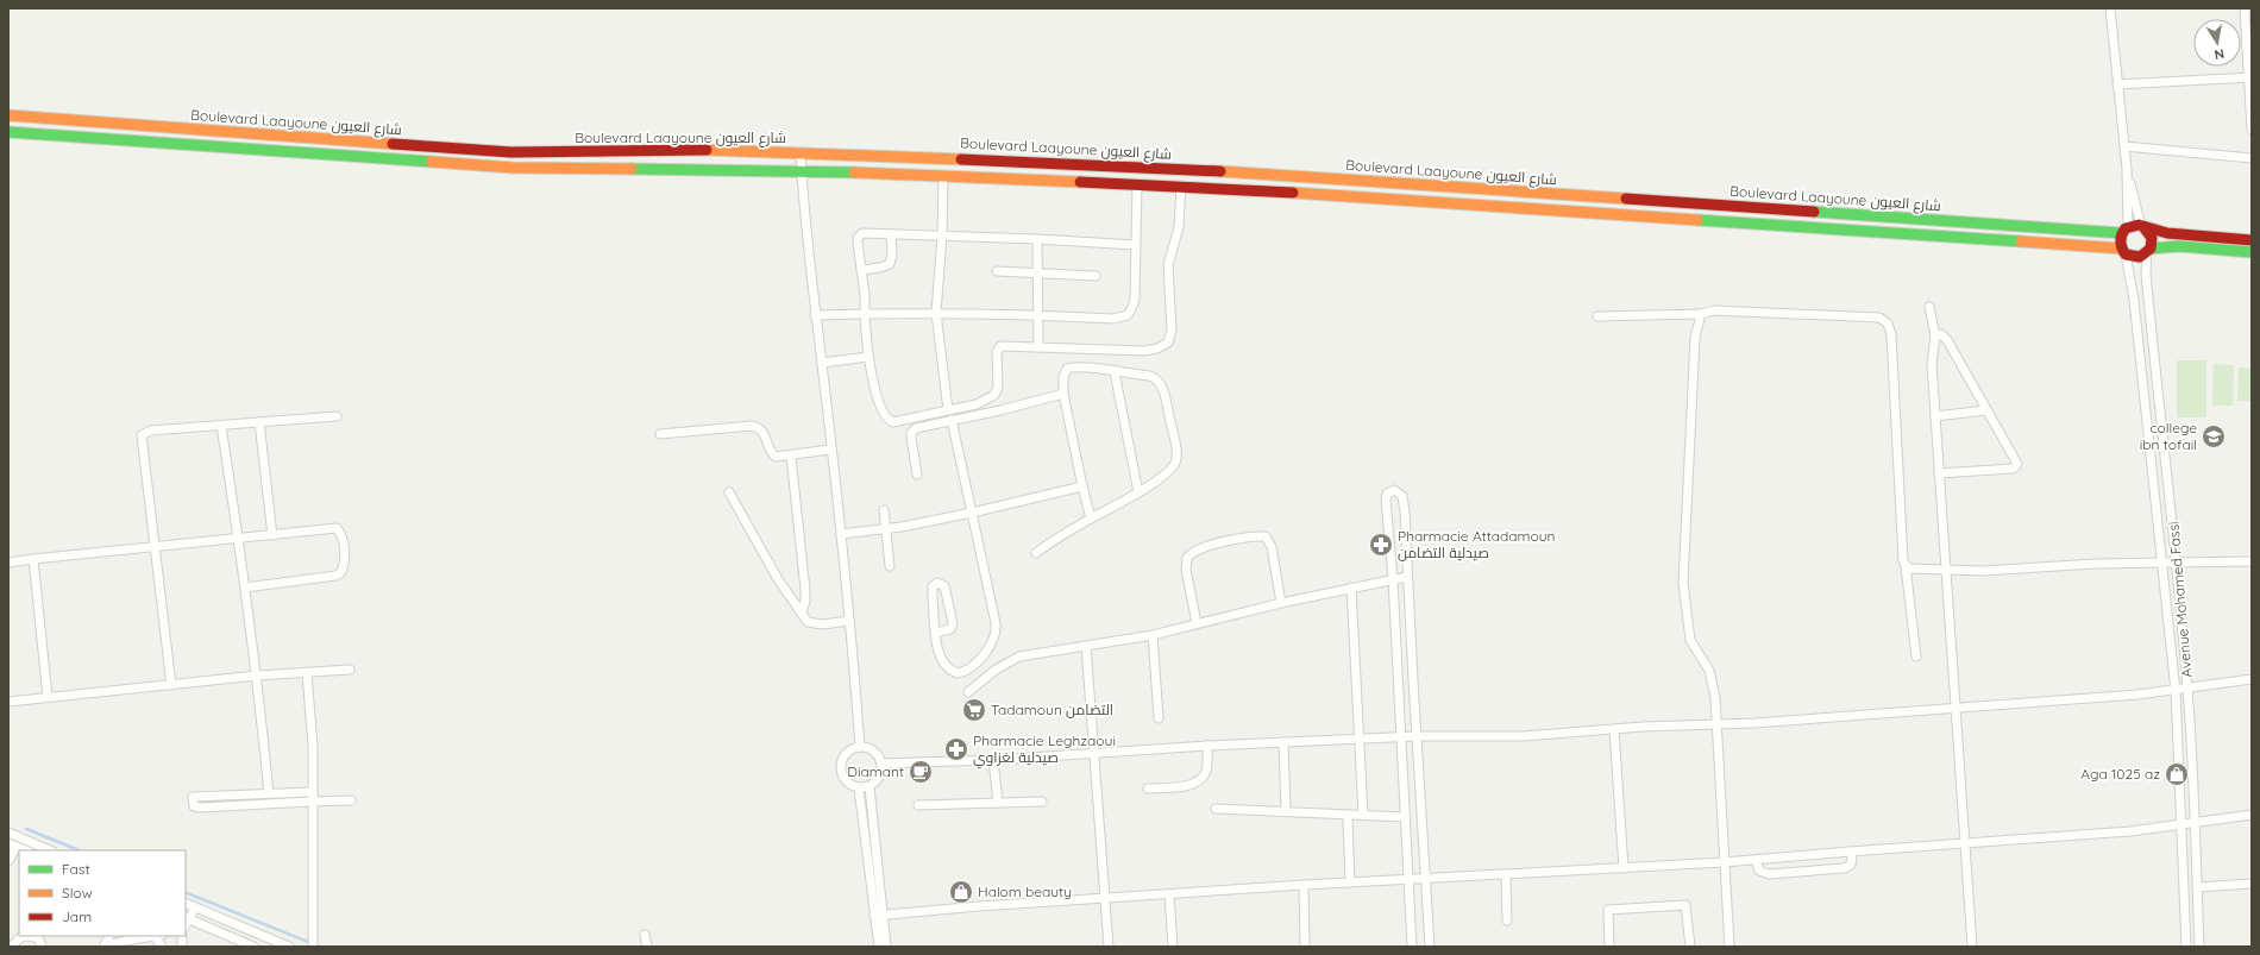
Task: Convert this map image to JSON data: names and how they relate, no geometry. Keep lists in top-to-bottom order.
{
  "streets": {
    "street": ["Boulevard Laayoune شارع العيون", "Avenue Mohamed Fassi"]
  },
  "crossings": [
    ["Boulevard Laayoune شارع العيون", "Avenue Mohamed Fassi"]
  ],
  "places": {
    "school or university": ["college ibn tofail"],
    "pharmacy": ["Pharmacie Attadamoun صيدلية التضامن", "Pharmacie Leghzaoui صيدلية لغزاوي"],
    "supermarket": ["Tadamoun التضامن"],
    "cafe": ["Diamant"],
    "shop": ["Aga 1025 az", "Halom beauty"]
  },
  "legend": ["Fast", "Slow", "Jam"],
  "north": "bottom"
}
